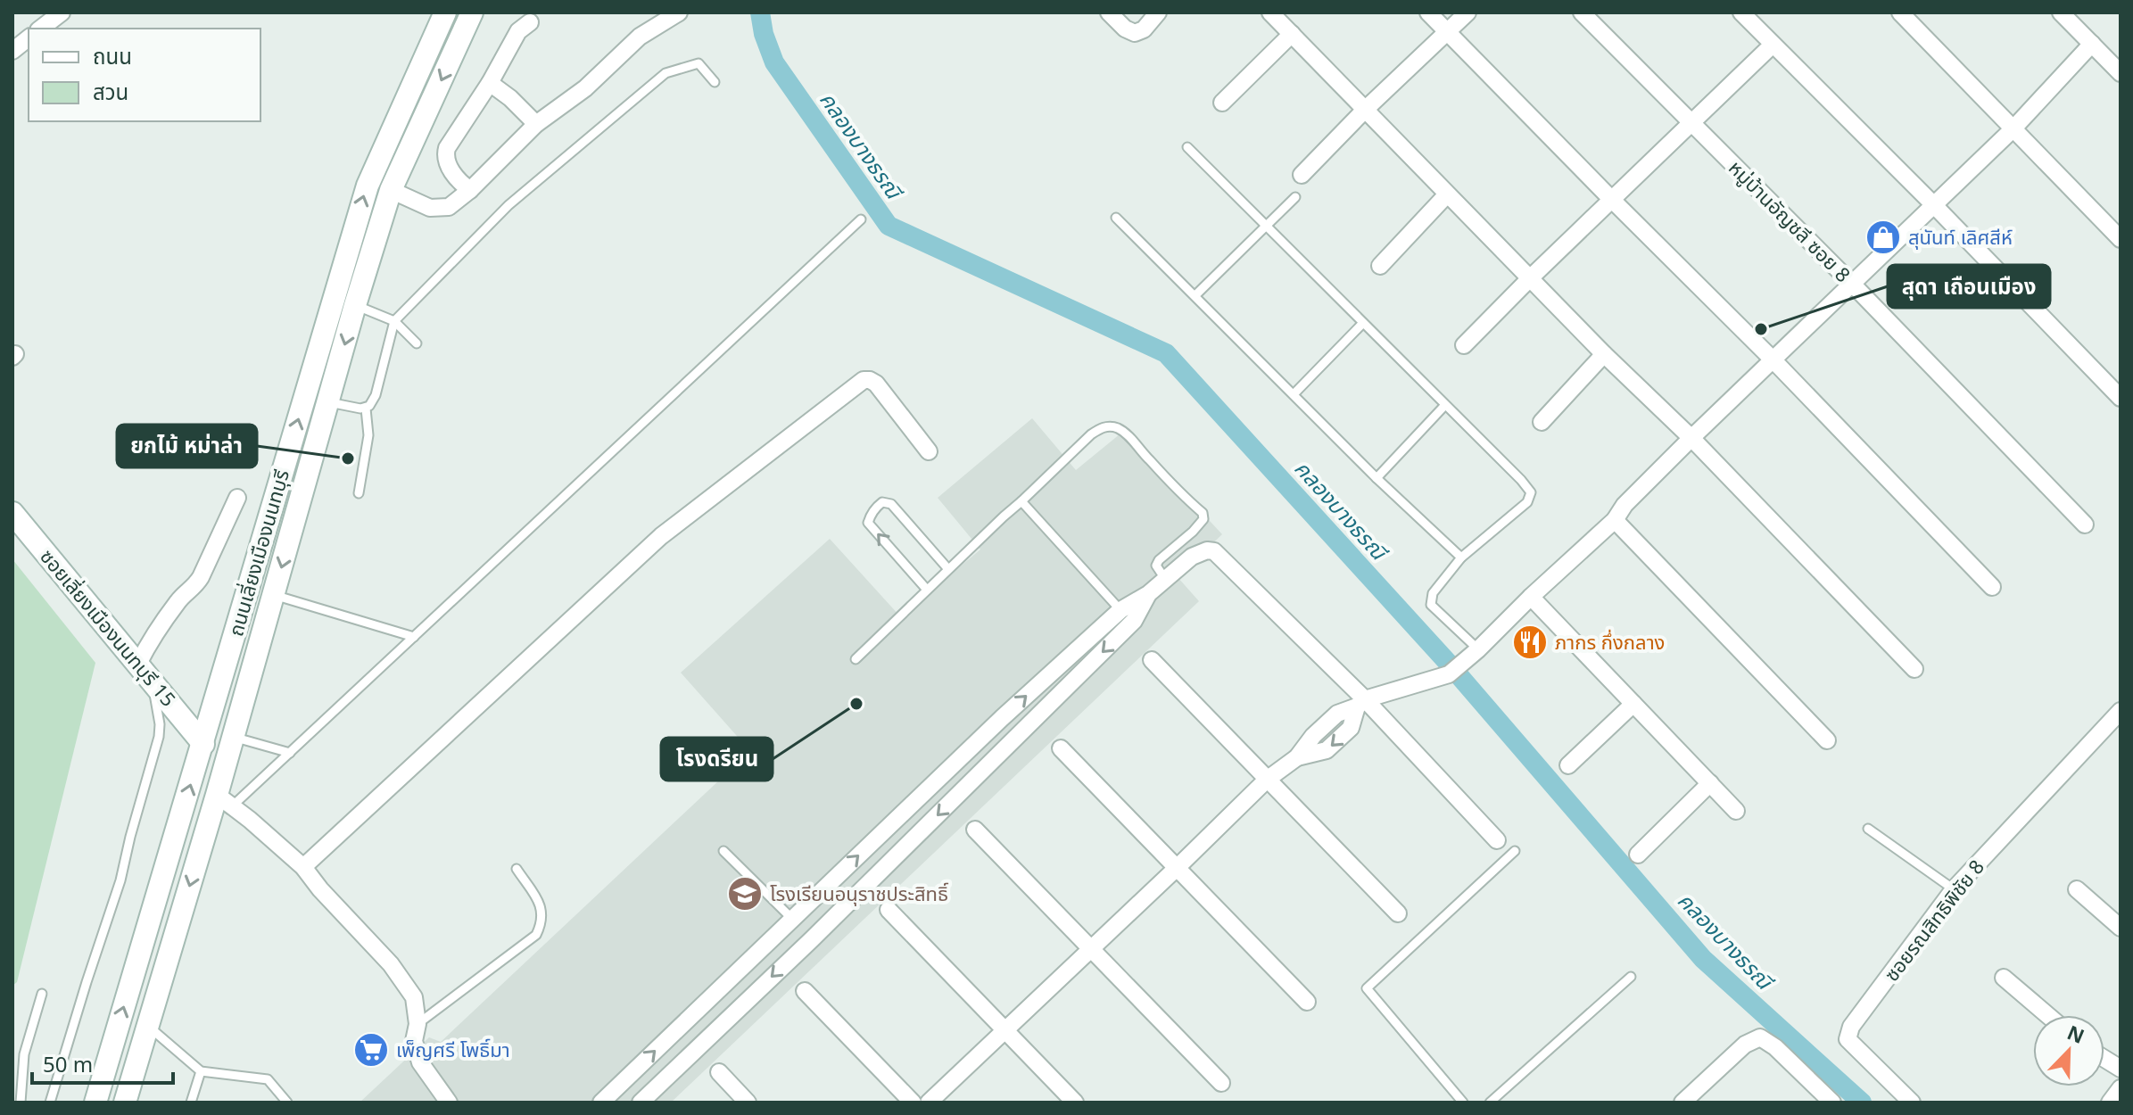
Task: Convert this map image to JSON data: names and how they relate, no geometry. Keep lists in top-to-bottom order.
{
  "streets": {
    "main road": ["ถนนเลี่ยงเมืองนนทบุรี", "ซอยเลี่ยงเมืองนนทบุรี 15"],
    "street": ["หมู่บ้านอัญชลี ซอย 8", "ซอยรณสิทธิพิชัย 8"]
  },
  "crossings": [
    ["ถนนเลี่ยงเมืองนนทบุรี", "ซอยเลี่ยงเมืองนนทบุรี 15"]
  ],
  "water": ["คลองบางธรณี"],
  "places": {
    "shop": ["สุนันท์ เลิศสีห์"],
    "other": ["สุดา เถือนเมือง", "ยกไม้ หม่าล่า", "โรงดรียน"],
    "restaurant": ["ภากร กึ่งกลาง"],
    "school or university": ["โรงเรียนอนุราชประสิทธิ์"],
    "supermarket": ["เพ็ญศรี โพธิ์มา"]
  },
  "legend": ["ถนน", "สวน"],
  "scale_bar": "50 m",
  "north": "top right"
}
